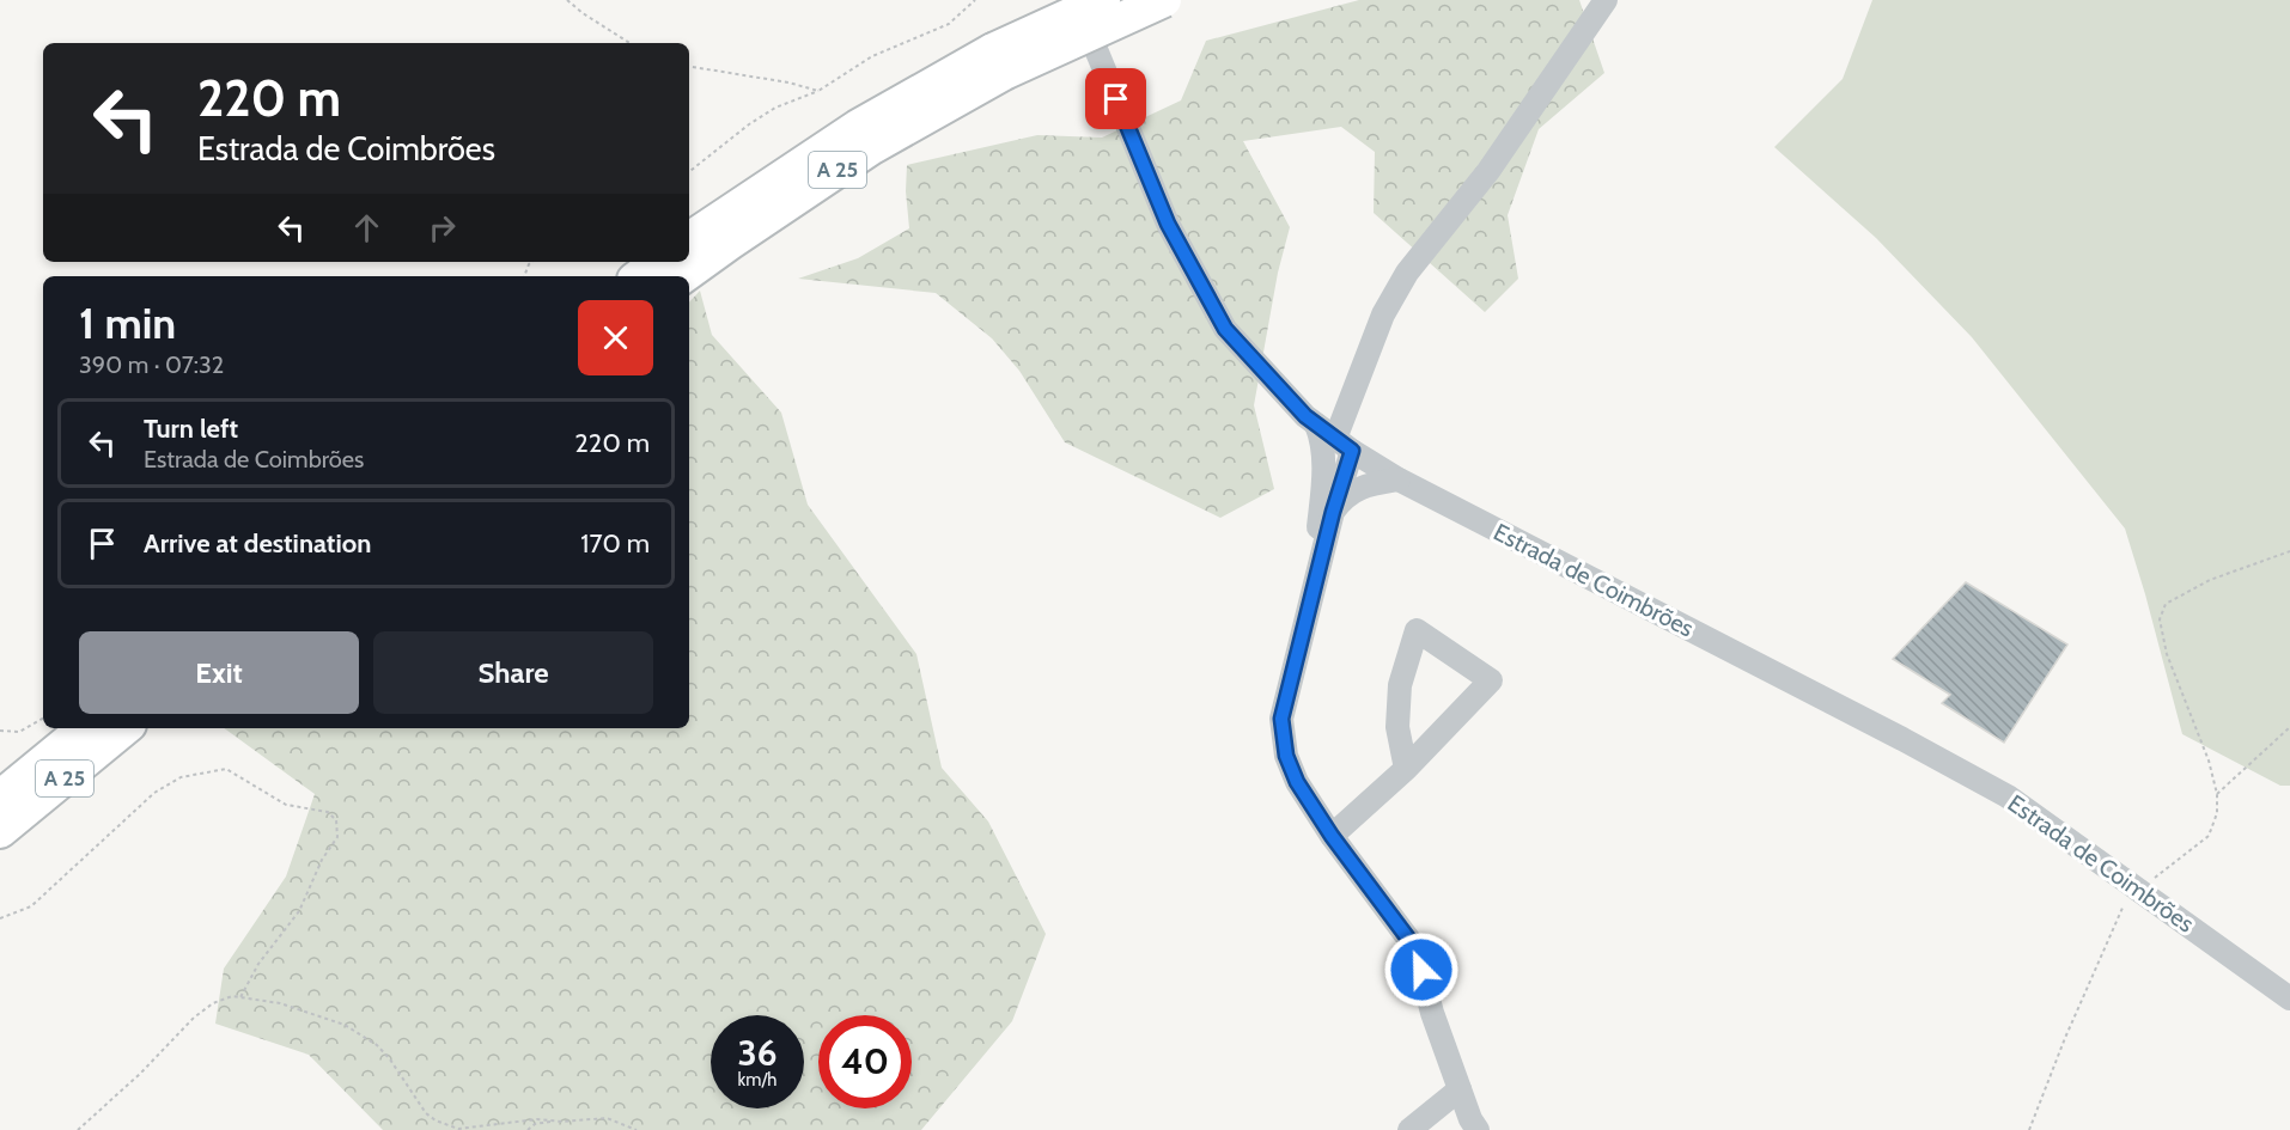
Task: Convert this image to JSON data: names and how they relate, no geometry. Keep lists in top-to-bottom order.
{
  "streets": {
    "highway": ["A 25"],
    "street": ["Estrada de Coimbrões"]
  },
  "page": {
    "turn": ["220 m", "Estrada de Coimbrões"],
    "heading": ["1 min", "390 m · 07:32"],
    "list": [
      {
        "name": "Turn left",
        "note": "Estrada de Coimbrões",
        "value": "220 m"
      },
      {
        "name": "Arrive at destination",
        "value": "170 m"
      }
    ],
    "buttons": ["Exit", "Share"],
    "speed": "36 km/h",
    "limit": "40"
  }
}
